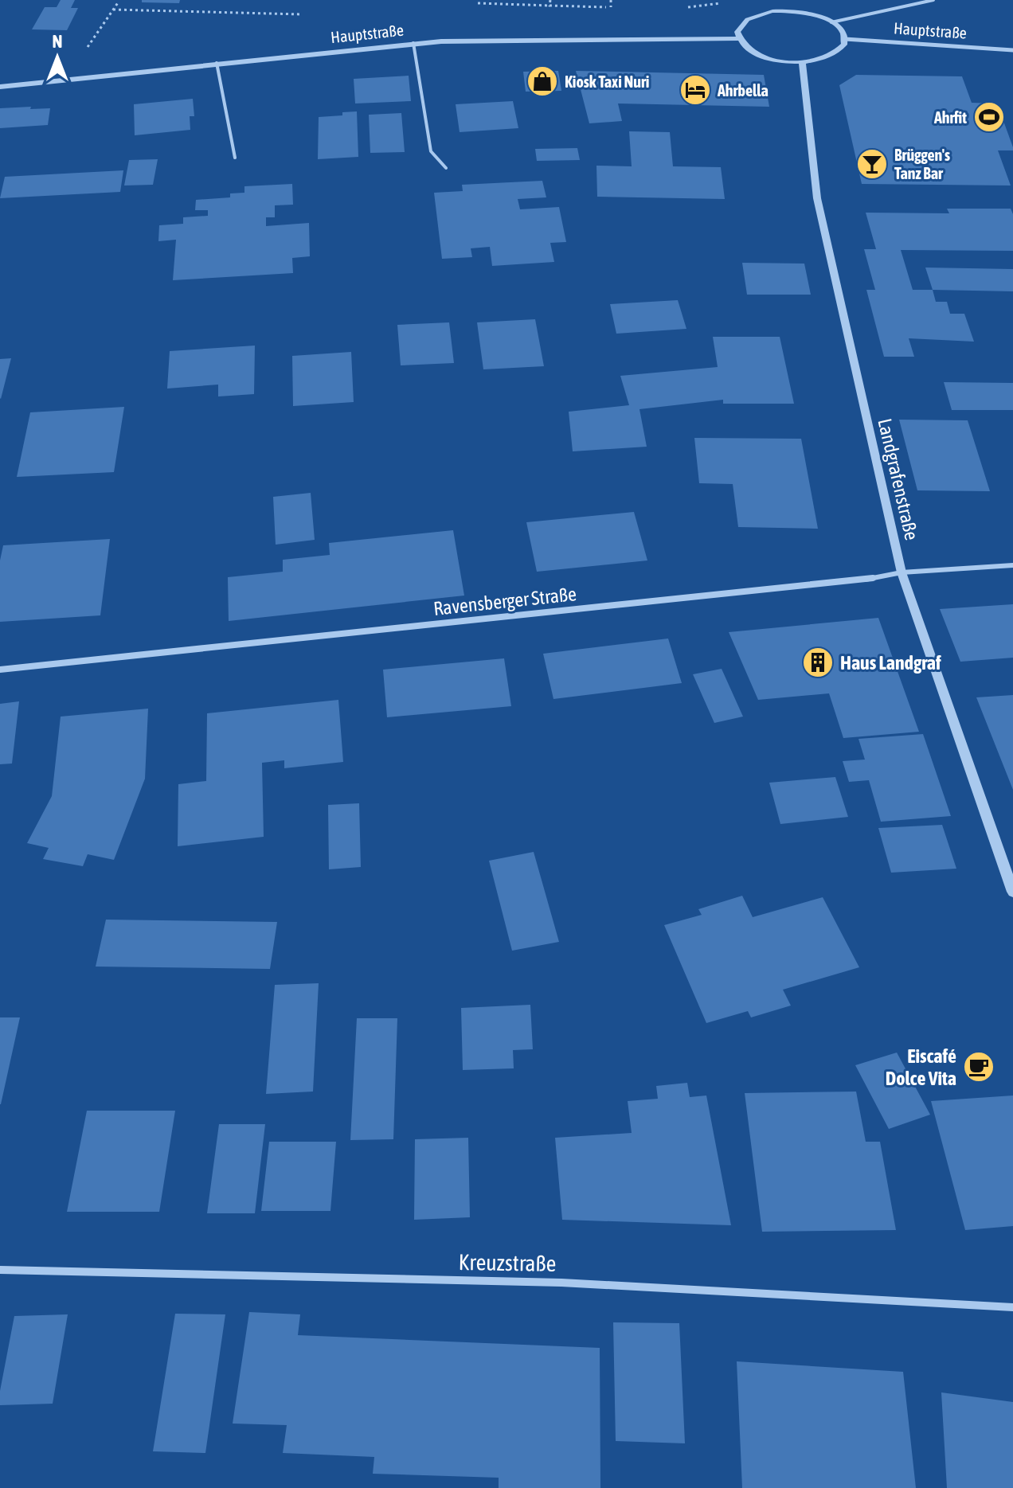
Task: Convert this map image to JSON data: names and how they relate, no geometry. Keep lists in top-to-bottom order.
{
  "streets": {
    "street": [
      "Hauptstraße",
      "Landgrafenstraße",
      "Ravensberger Straße",
      "Kreuzstraße"
    ]
  },
  "crossings": [
    ["Landgrafenstraße", "Ravensberger Straße"]
  ],
  "places": {
    "shop": ["Kiosk Taxi Nuri"],
    "hotel": ["Ahrbella"],
    "sports": ["Ahrfit"],
    "bar": ["Brüggen's Tanz Bar"],
    "building": ["Haus Landgraf"],
    "cafe": ["Eiscafé Dolce Vita"]
  },
  "north": "top"
}
